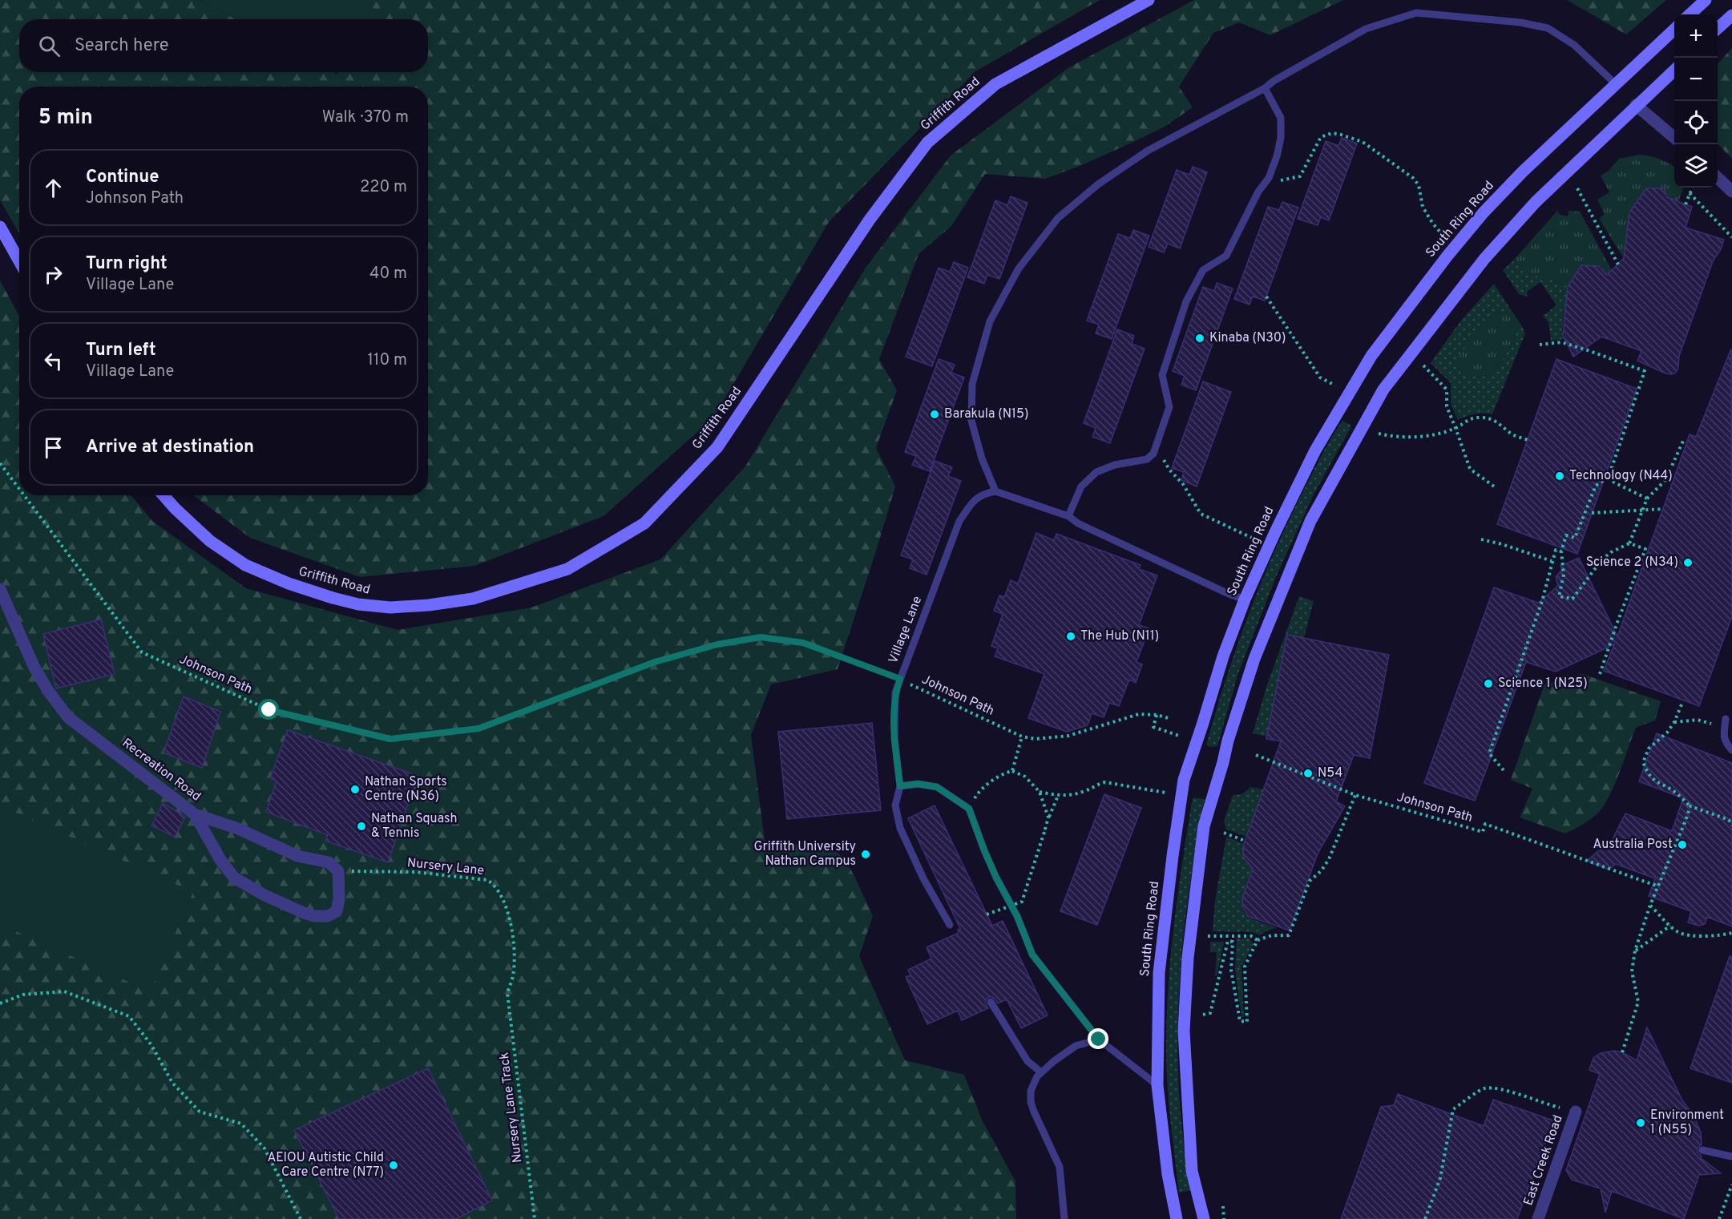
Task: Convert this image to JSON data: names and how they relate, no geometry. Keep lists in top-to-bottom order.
{
  "streets": {
    "street": [
      "Griffith Road",
      "South Ring Road",
      "Recreation Road",
      "East Creek Road"
    ],
    "lane": ["Village Lane"],
    "path": ["Johnson Path", "Nursery Lane", "Nursery Lane Track"]
  },
  "crossings": [
    ["Village Lane", "Johnson Path"],
    ["Recreation Road", "Nursery Lane"],
    ["Nursery Lane", "Nursery Lane Track"]
  ],
  "places": [
    "Kinaba (N30)",
    "Barakula (N15)",
    "Technology (N44)",
    "Science 2 (N34)",
    "The Hub (N11)",
    "Science 1 (N25)",
    "N54",
    "Nathan Sports Centre (N36)",
    "Nathan Squash & Tennis",
    "Australia Post",
    "Griffith University Nathan Campus",
    "Environment 1 (N55)",
    "AEIOU Autistic Child Care Centre (N77)"
  ],
  "page": {
    "map_buttons": ["+", "−"],
    "search": "Search here",
    "heading": ["5 min", "Walk · 370 m"],
    "list": [
      ["Continue", "Johnson Path", "220 m"],
      ["Turn right", "Village Lane", "40 m"],
      ["Turn left", "Village Lane", "110 m"],
      "Arrive at destination"
    ]
  }
}
